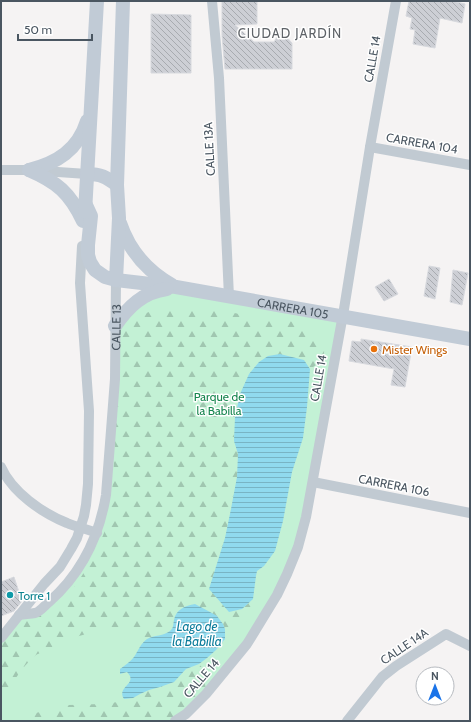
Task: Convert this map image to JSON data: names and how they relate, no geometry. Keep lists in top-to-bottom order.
{
  "streets": {
    "main road": ["CARRERA 105", "CALLE 13"],
    "street": [
      "CALLE 14",
      "CARRERA 104",
      "CALLE 13A",
      "CARRERA 106",
      "CALLE 14A"
    ]
  },
  "crossings": [
    ["CALLE 14", "CARRERA 104"],
    ["CALLE 14", "CARRERA 105"],
    ["CALLE 14", "CARRERA 106"],
    ["CALLE 13A", "CARRERA 105"],
    ["CARRERA 105", "CALLE 13"]
  ],
  "districts": ["CIUDAD JARDÍN"],
  "water": ["Lago de la Babilla"],
  "parks": ["Parque de la Babilla"],
  "places": ["Mister Wings", "Torre 1"],
  "scale_bar": "50 m",
  "north": "top"
}
